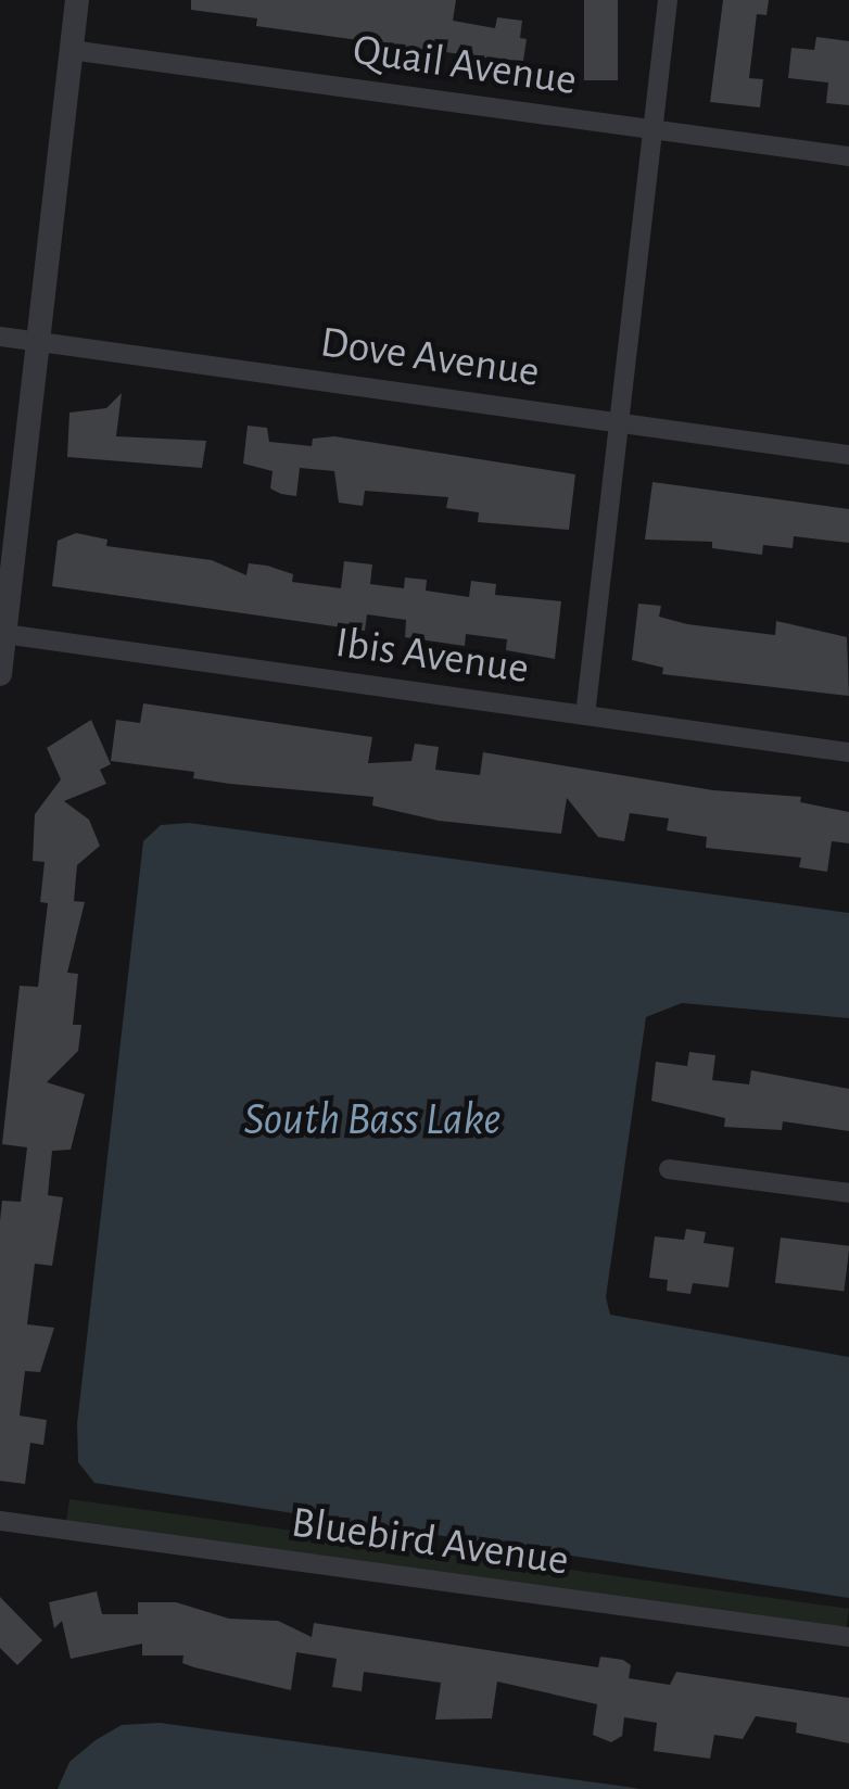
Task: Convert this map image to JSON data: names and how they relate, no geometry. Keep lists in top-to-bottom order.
{
  "streets": {
    "street": [
      "Quail Avenue",
      "Dove Avenue",
      "Ibis Avenue",
      "Bluebird Avenue"
    ]
  },
  "water": ["South Bass Lake"]
}
